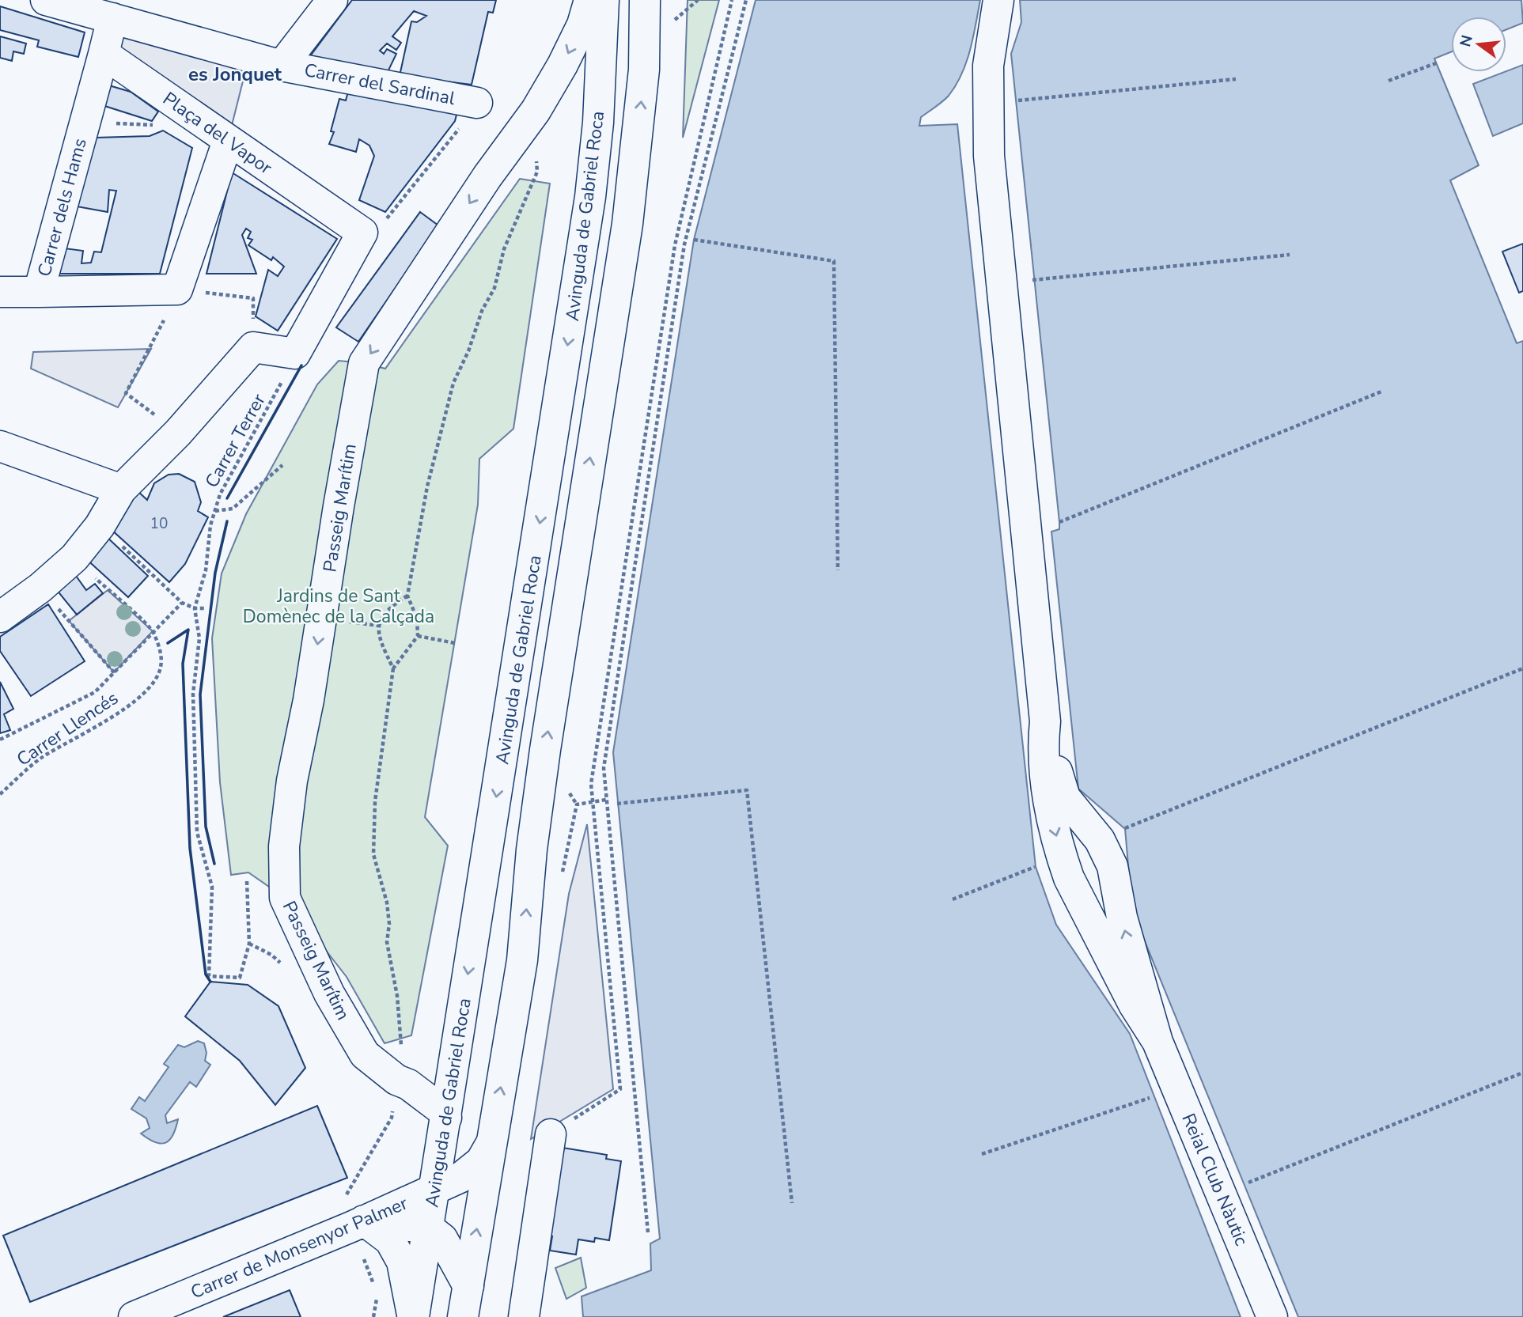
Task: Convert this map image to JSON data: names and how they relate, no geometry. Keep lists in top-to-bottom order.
{
  "streets": {
    "main road": [
      "Carrer del Sardinal",
      "Plaça del Vapor",
      "Carrer dels Hams",
      "Avinguda de Gabriel Roca",
      "Passeig Marítim",
      "Reial Club Nàutic",
      "Carrer de Monsenyor Palmer"
    ],
    "path": ["Carrer Terrer", "Carrer Llencés"]
  },
  "crossings": [
    ["Plaça del Vapor", "Carrer dels Hams"],
    ["Avinguda de Gabriel Roca", "Passeig Marítim"],
    ["Avinguda de Gabriel Roca", "Carrer de Monsenyor Palmer"]
  ],
  "districts": ["es Jonquet"],
  "parks": ["Jardins de Sant Domènec de la Calçada"],
  "house_numbers": ["10"],
  "north": "left"
}
